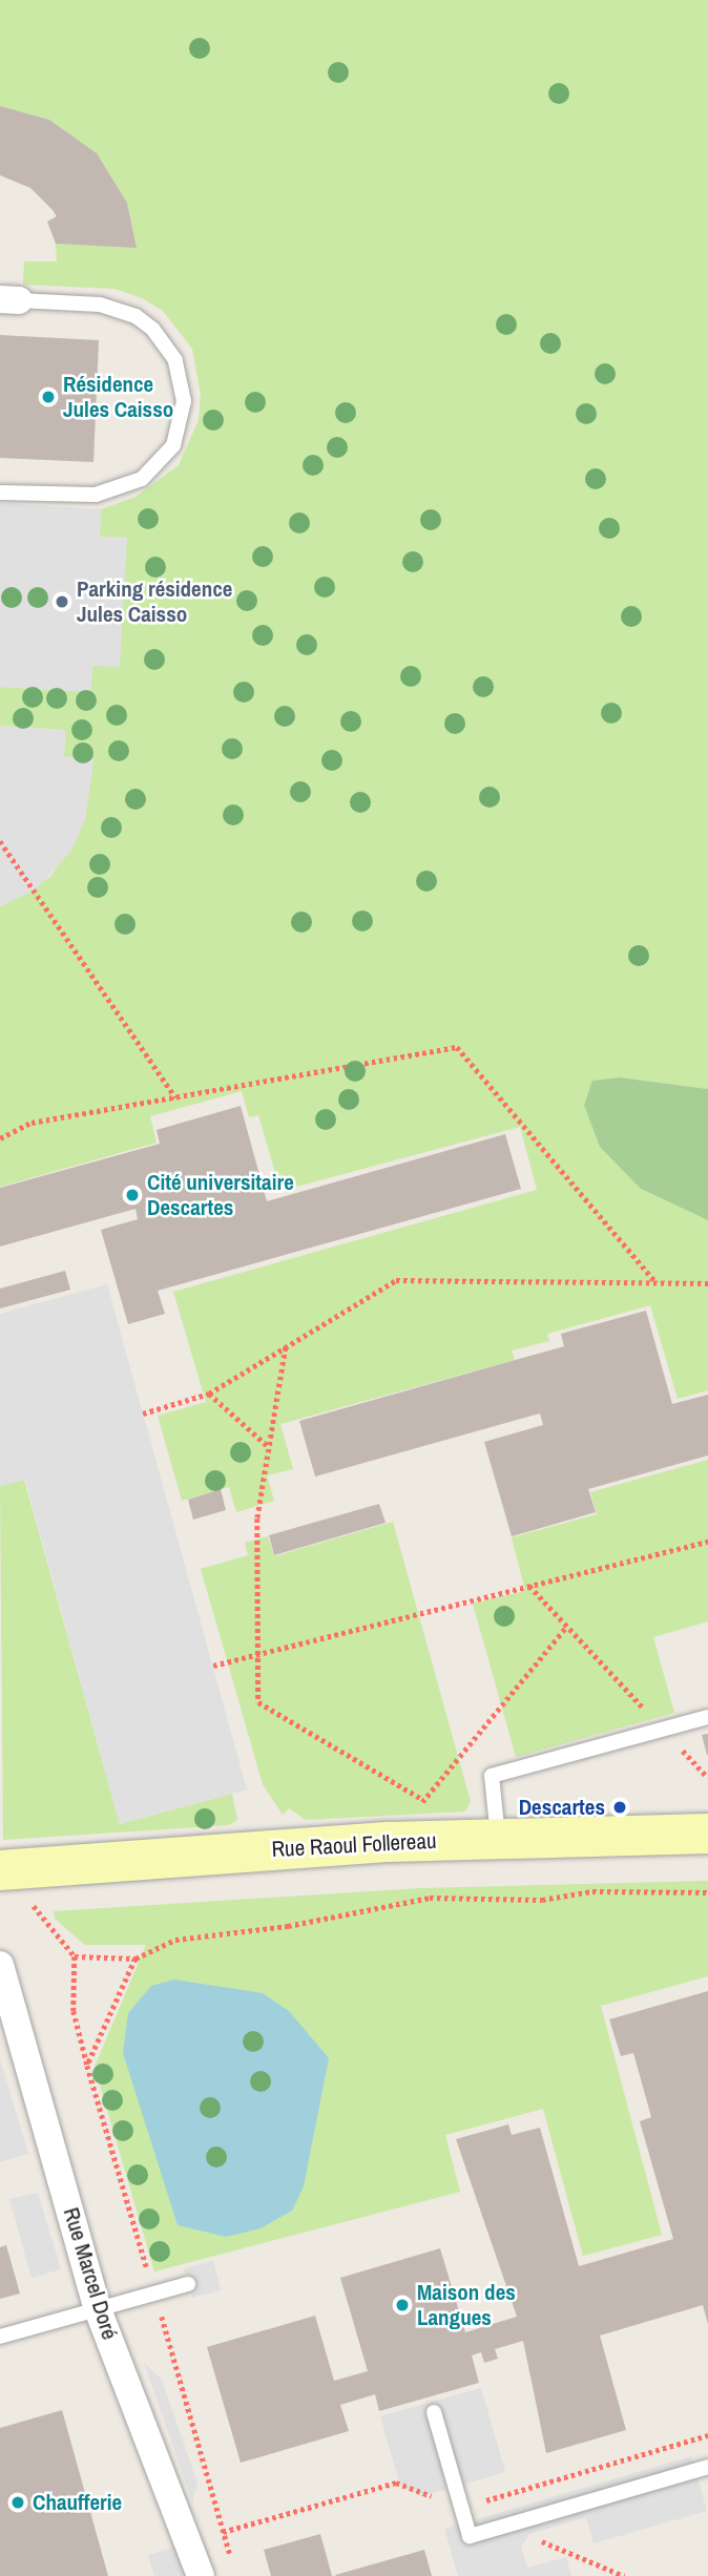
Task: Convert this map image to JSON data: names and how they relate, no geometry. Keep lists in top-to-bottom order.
{
  "streets": {
    "street": ["Rue Raoul Follereau", "Rue Marcel Doré"]
  },
  "places": [
    "Résidence Jules Caisso",
    "Parking résidence Jules Caisso",
    "Cité universitaire Descartes",
    "Descartes",
    "Maison des Langues",
    "Chaufferie"
  ]
}
